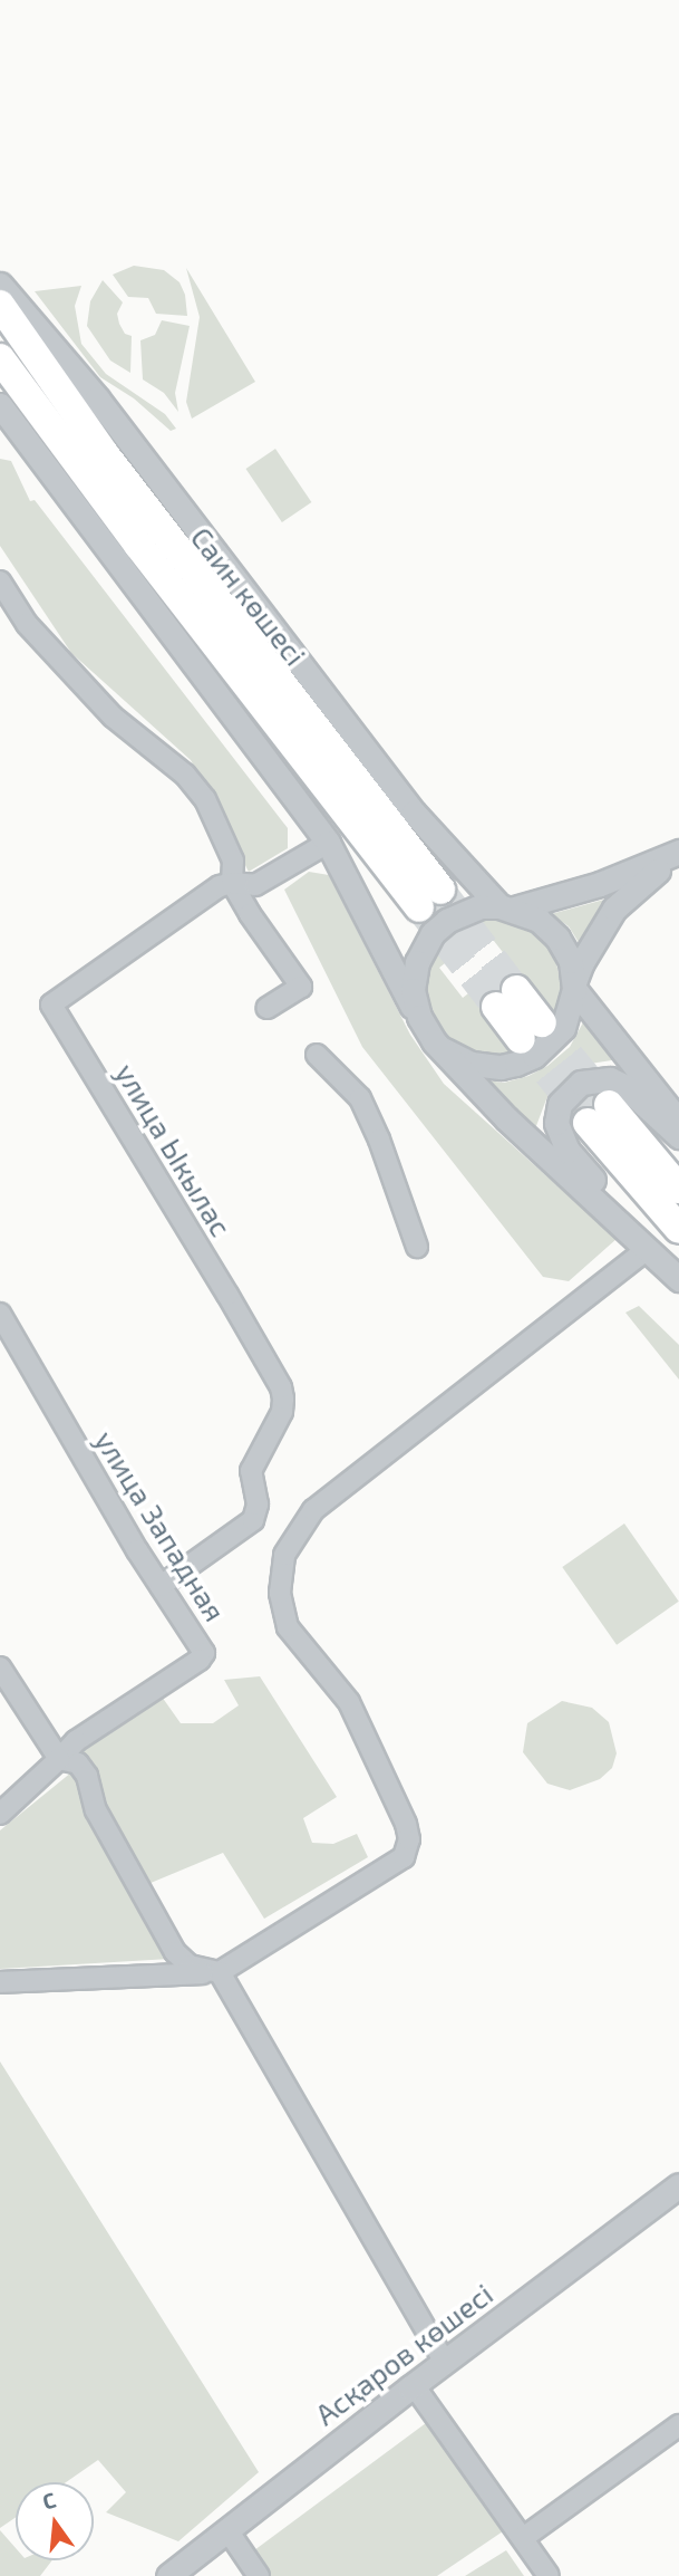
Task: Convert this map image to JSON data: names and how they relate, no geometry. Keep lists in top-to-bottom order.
{
  "streets": {
    "street": [
      "Саин көшесі",
      "улица Ыкылас",
      "улица Западная",
      "Асқаров көшесі"
    ]
  },
  "crossings": [
    ["улица Ыкылас", "улица Западная"]
  ],
  "north": "top"
}
